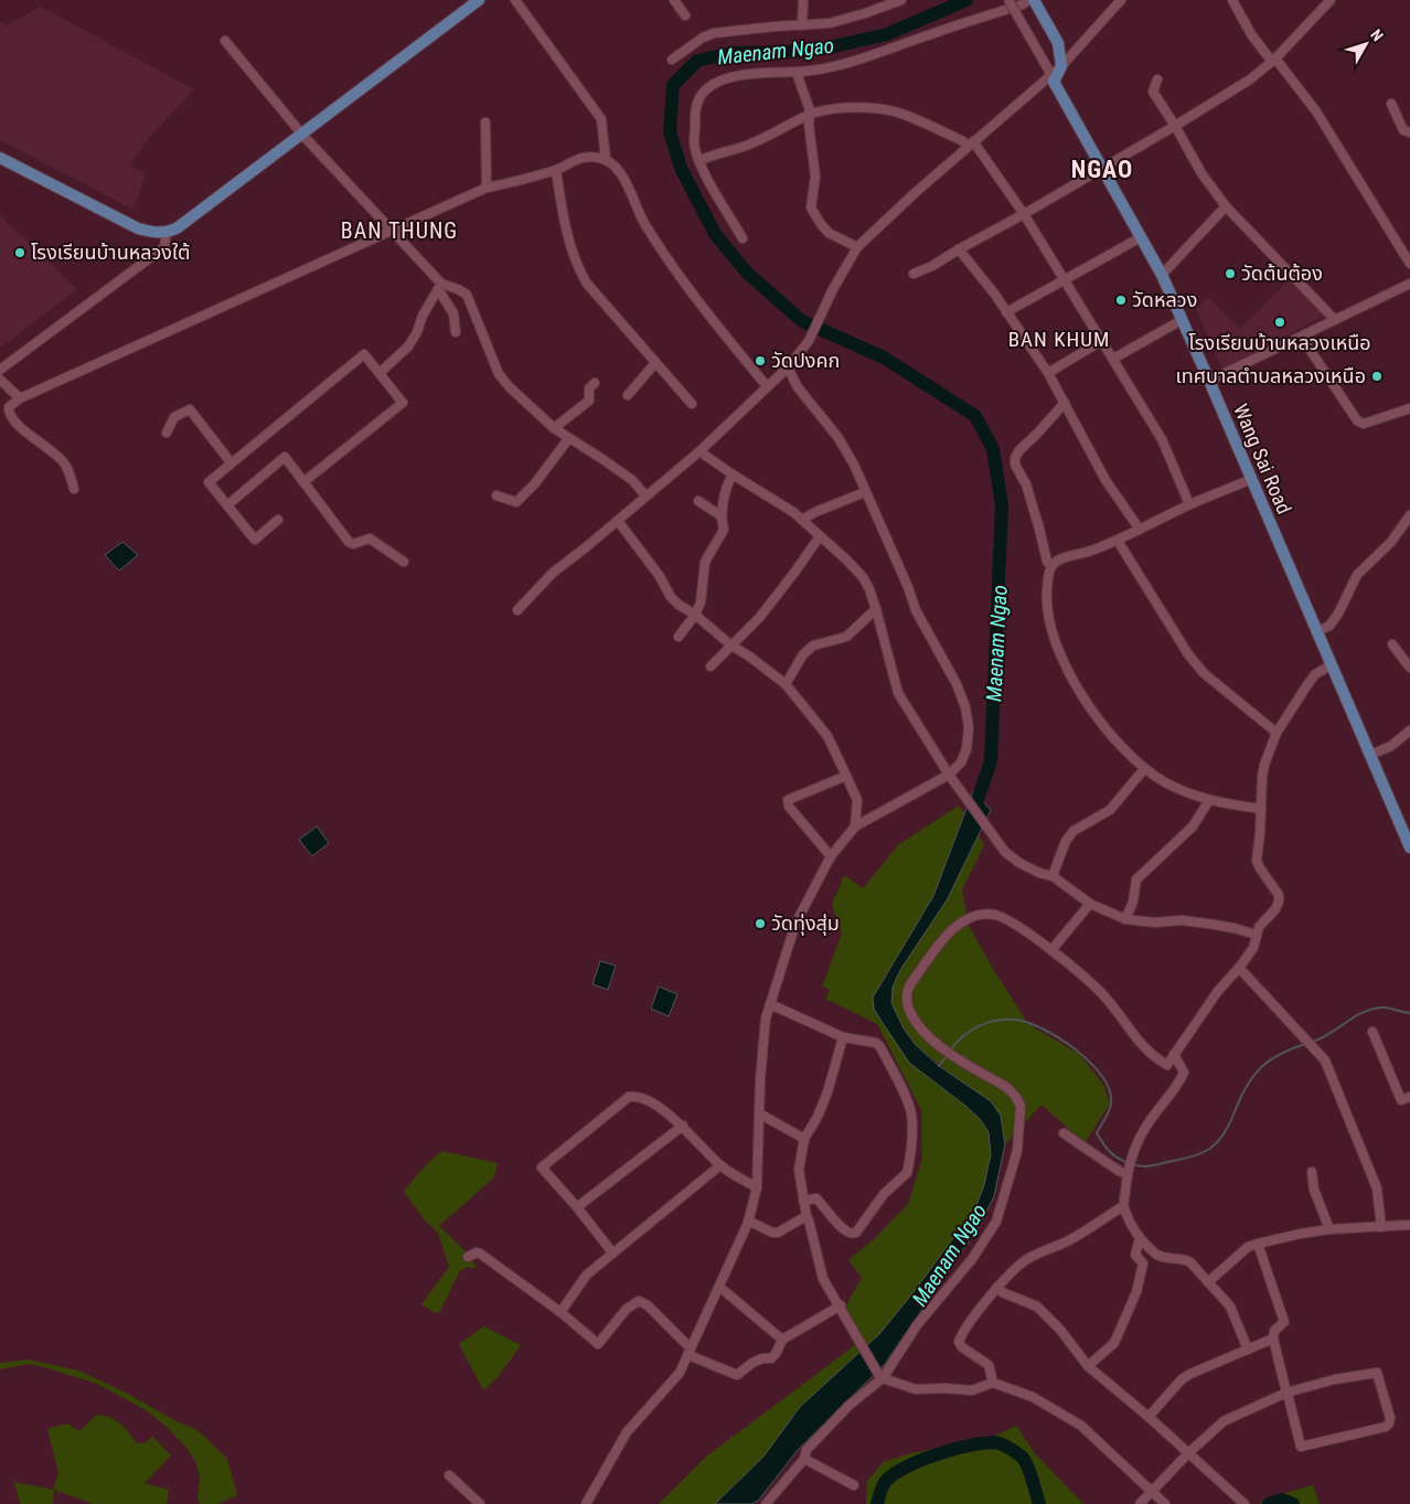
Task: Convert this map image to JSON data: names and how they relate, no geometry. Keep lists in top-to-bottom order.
{
  "streets": {
    "main road": ["Wang Sai Road"]
  },
  "districts": ["NGAO", "BAN THUNG", "BAN KHUM"],
  "water": ["Maenam Ngao"],
  "places": [
    "โรงเรียนบ้านหลวงใต้",
    "วัดต้นต้อง",
    "วัดหลวง",
    "โรงเรียนบ้านหลวงเหนือ",
    "วัดปงคก",
    "เทศบาลตำบลหลวงเหนือ",
    "วัดทุ่งสุ่ม"
  ],
  "north": "top right"
}
